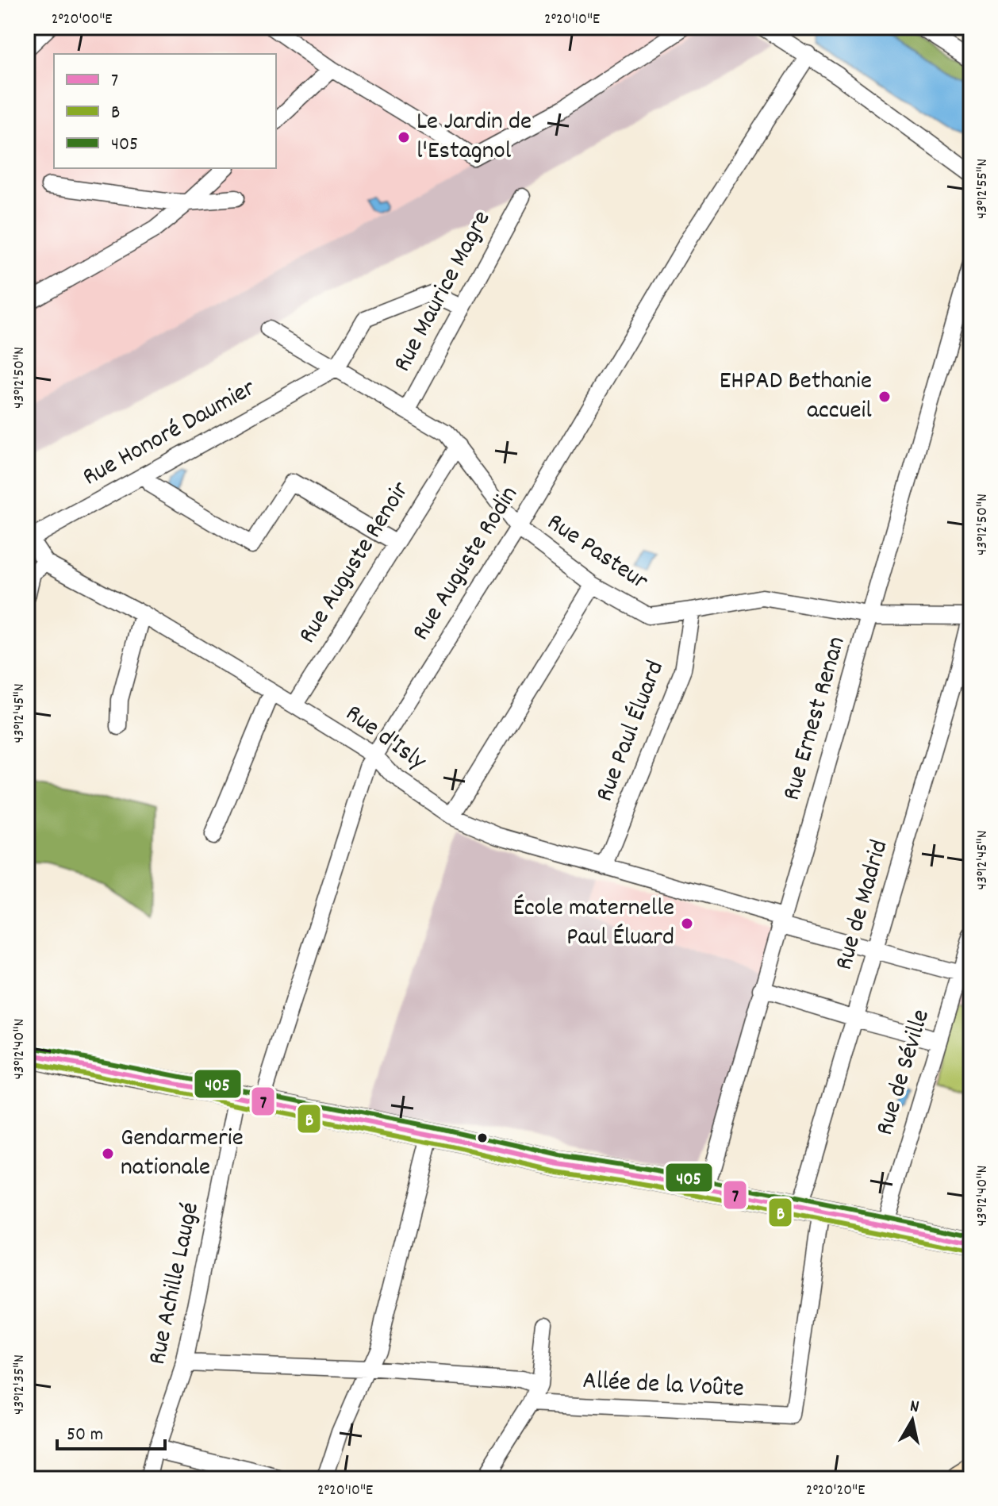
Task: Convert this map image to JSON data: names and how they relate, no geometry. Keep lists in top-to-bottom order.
{
  "streets": {
    "street": [
      "Rue Maurice Magre",
      "Rue Honoré Daumier",
      "Rue Pasteur",
      "Rue Auguste Renoir",
      "Rue Auguste Rodin",
      "Rue Ernest Renan",
      "Rue Paul Éluard",
      "Rue d'Isly",
      "Rue de Madrid",
      "Rue de Séville",
      "Rue Achille Laugé",
      "Allée de la Voûte"
    ]
  },
  "crossings": [
    ["Rue Maurice Magre", "Rue Pasteur"],
    ["Rue Honoré Daumier", "Rue Pasteur"],
    ["Rue Honoré Daumier", "Rue d'Isly"],
    ["Rue Pasteur", "Rue Auguste Renoir"],
    ["Rue Pasteur", "Rue Auguste Rodin"],
    ["Rue Pasteur", "Rue Ernest Renan"],
    ["Rue Pasteur", "Rue Paul Éluard"],
    ["Rue Pasteur", "Rue de Madrid"],
    ["Rue Auguste Renoir", "Rue d'Isly"],
    ["Rue Auguste Rodin", "Rue d'Isly"],
    ["Rue Ernest Renan", "Rue d'Isly"],
    ["Rue Paul Éluard", "Rue d'Isly"],
    ["Rue d'Isly", "Rue de Madrid"],
    ["Rue d'Isly", "Rue de Séville"],
    ["Rue de Madrid", "Allée de la Voûte"]
  ],
  "places": [
    "Le Jardin de l'Estagnol",
    "EHPAD Bethanie accueil",
    "École maternelle Paul Éluard",
    "Gendarmerie nationale"
  ],
  "lines": ["transit line 405", "transit line 7", "transit line B"],
  "legend": ["7", "B", "405"],
  "scale_bar": "50 m",
  "north": "top",
  "coordinates": [
    "2°20'00\"E",
    "2°20'10\"E",
    "43°12'55\"N",
    "43°12'50\"N",
    "43°12'45\"N",
    "43°12'40\"N",
    "43°12'35\"N",
    "2°20'20\"E"
  ]
}
